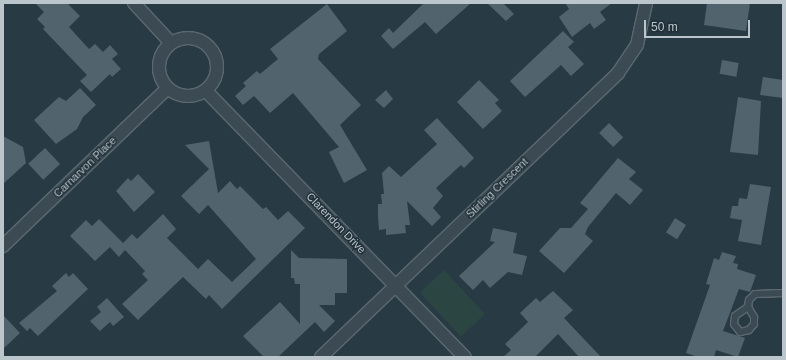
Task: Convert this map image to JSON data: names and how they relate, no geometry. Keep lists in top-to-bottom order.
{
  "streets": {
    "street": ["Carnarvon Place", "Stirling Crescent", "Clarendon Drive"]
  },
  "crossings": [
    ["Carnarvon Place", "Clarendon Drive"],
    ["Stirling Crescent", "Clarendon Drive"]
  ],
  "scale_bar": "50 m"
}
